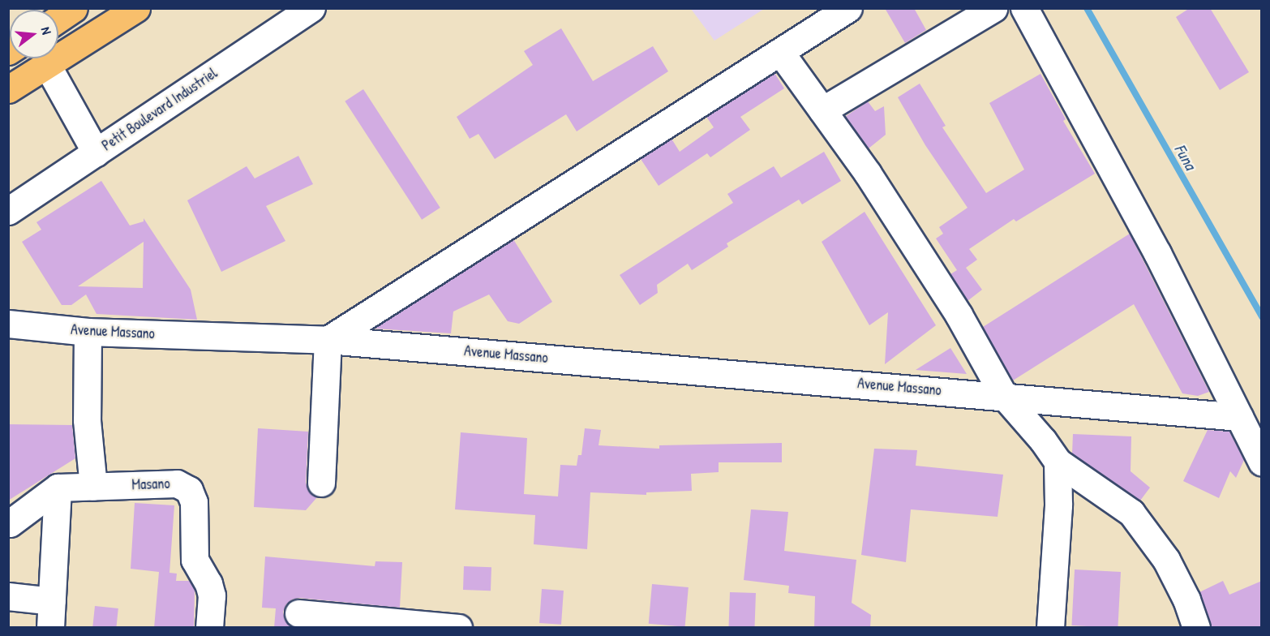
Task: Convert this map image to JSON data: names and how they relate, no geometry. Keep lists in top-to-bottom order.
{
  "streets": {
    "street": ["Petit Boulevard Industriel", "Avenue Massano", "Masano"]
  },
  "water": ["Funa"],
  "north": "right"
}
